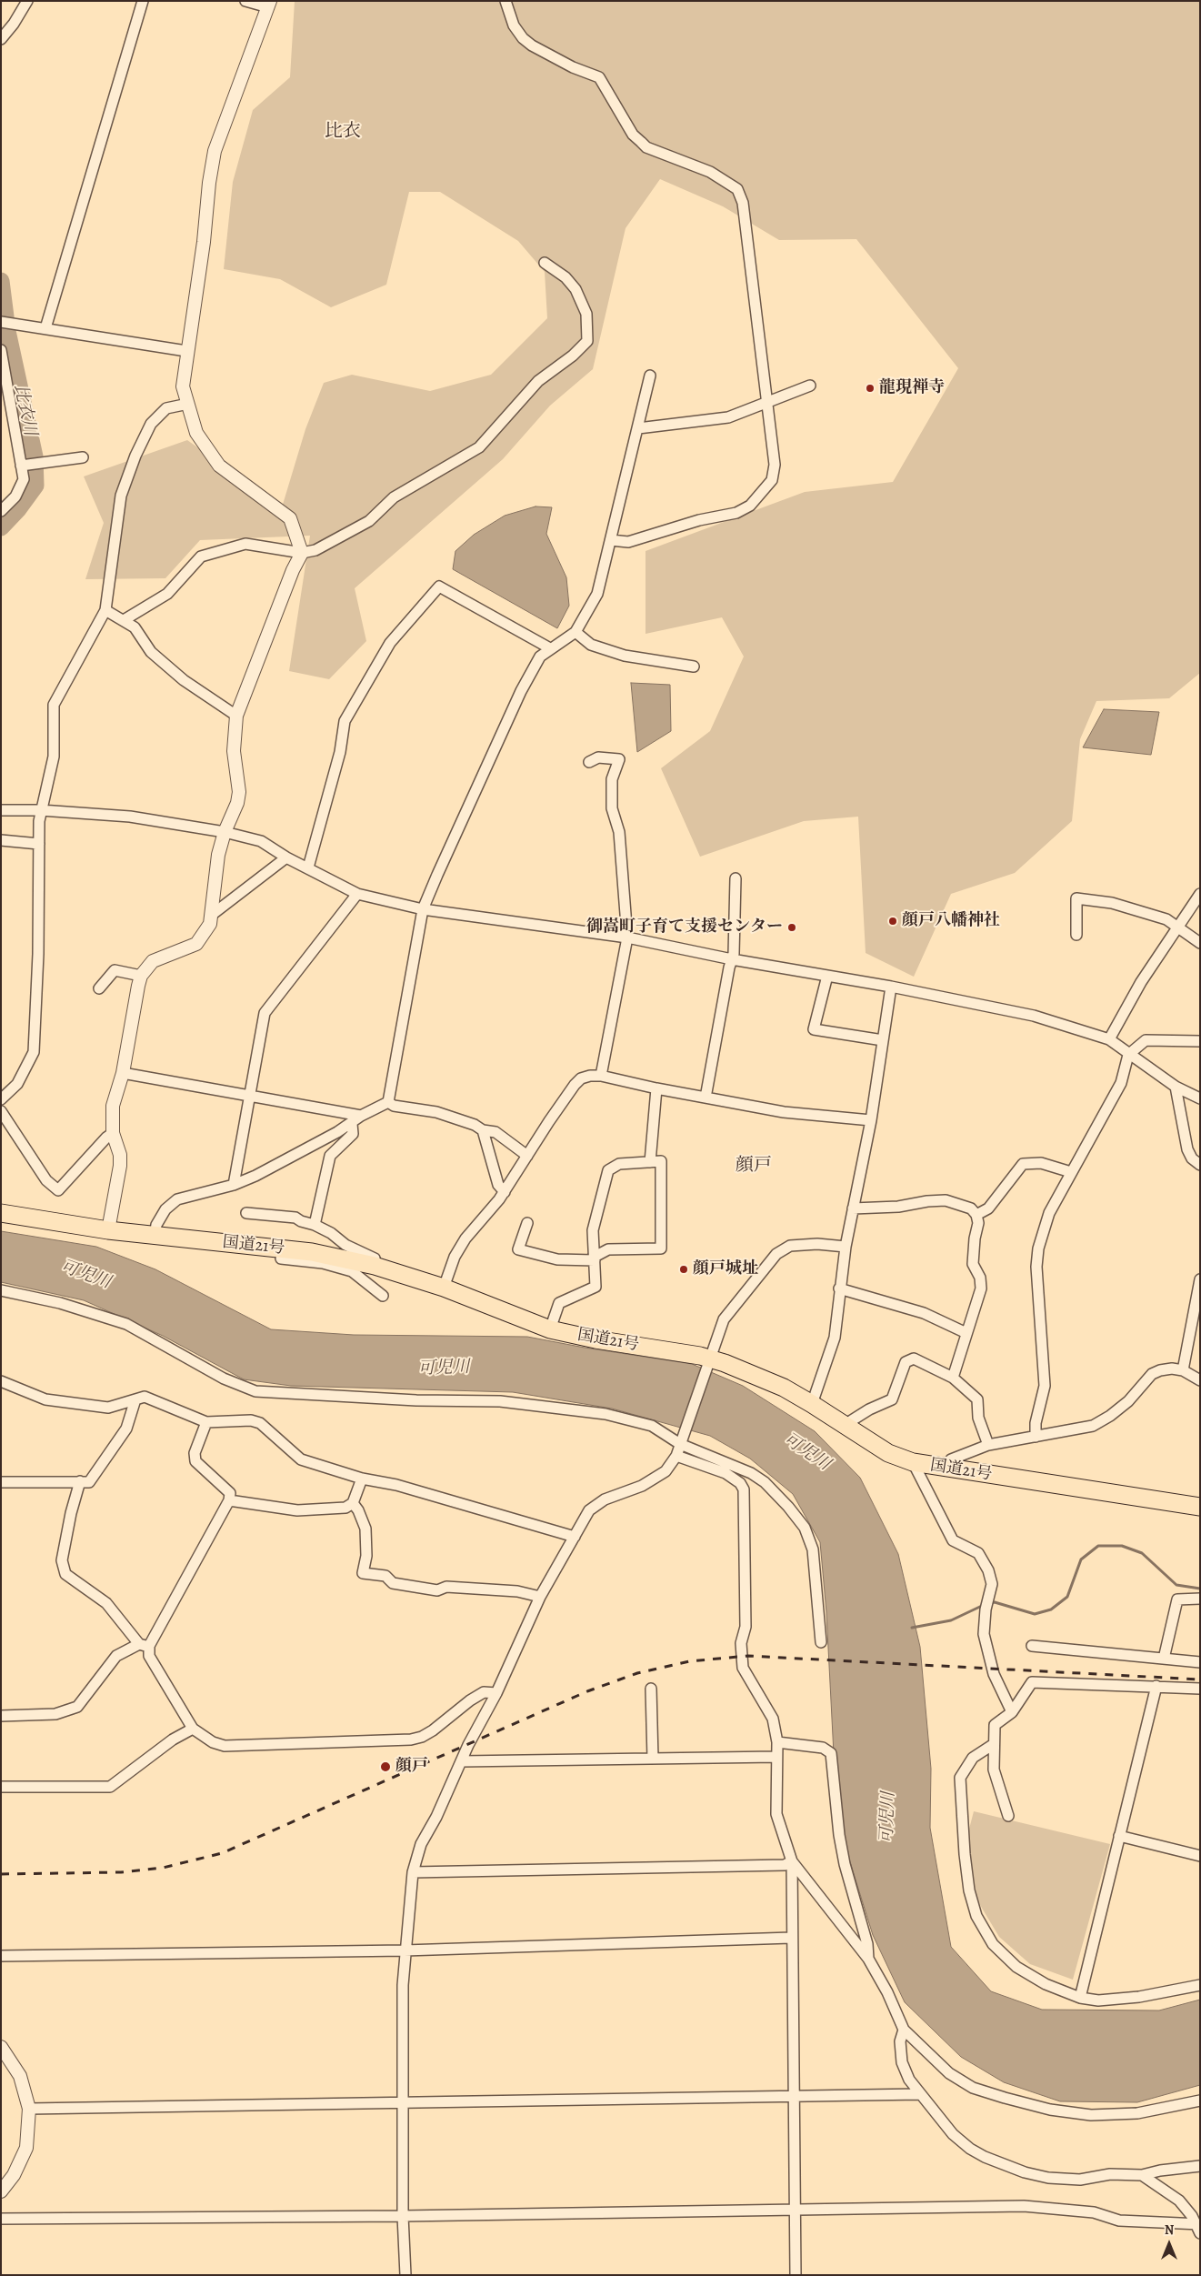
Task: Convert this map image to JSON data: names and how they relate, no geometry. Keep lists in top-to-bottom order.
{
  "streets": {
    "highway": ["国道21号"]
  },
  "districts": ["比衣", "顔戸"],
  "water": ["比衣川", "可児川"],
  "places": [
    "龍現禅寺",
    "顔戸八幡神社",
    "御嵩町子育て支援センター",
    "顔戸城址",
    "顔戸"
  ],
  "north": "top"
}
